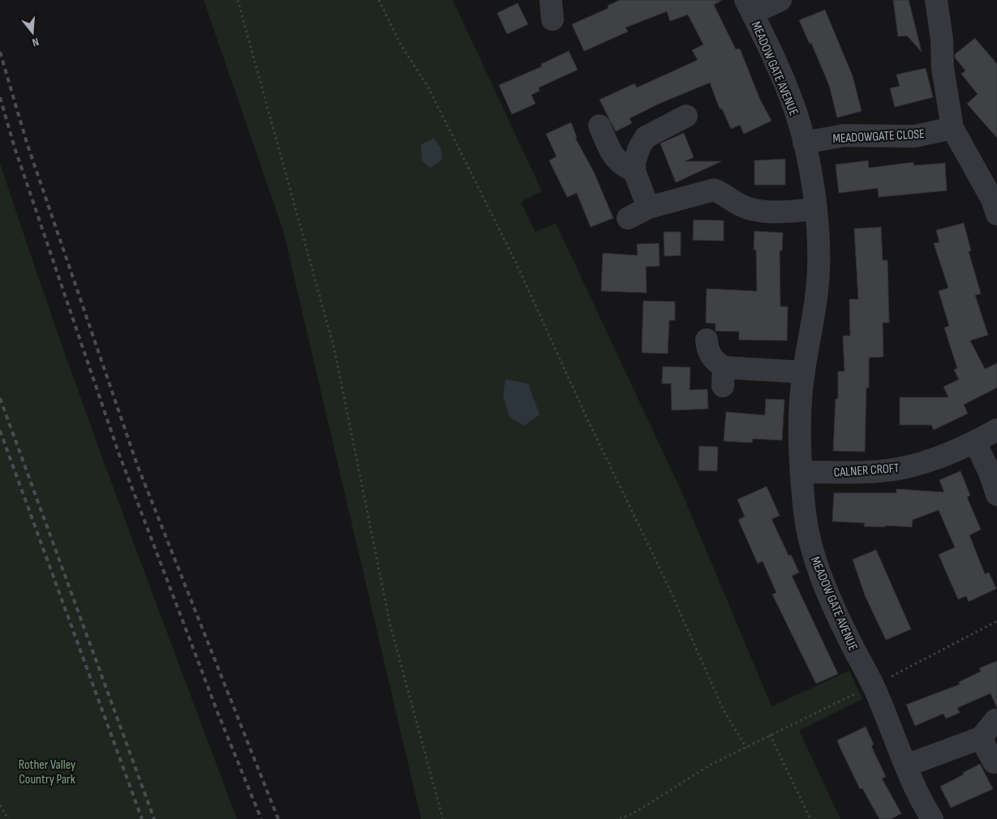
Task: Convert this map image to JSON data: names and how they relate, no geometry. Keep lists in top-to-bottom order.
{
  "streets": {
    "street": ["MEADOW GATE AVENUE", "MEADOWGATE CLOSE", "CALNER CROFT"]
  },
  "crossings": [
    ["MEADOW GATE AVENUE", "MEADOWGATE CLOSE"],
    ["MEADOW GATE AVENUE", "CALNER CROFT"]
  ],
  "parks": ["Rother Valley Country Park"],
  "north": "bottom"
}
